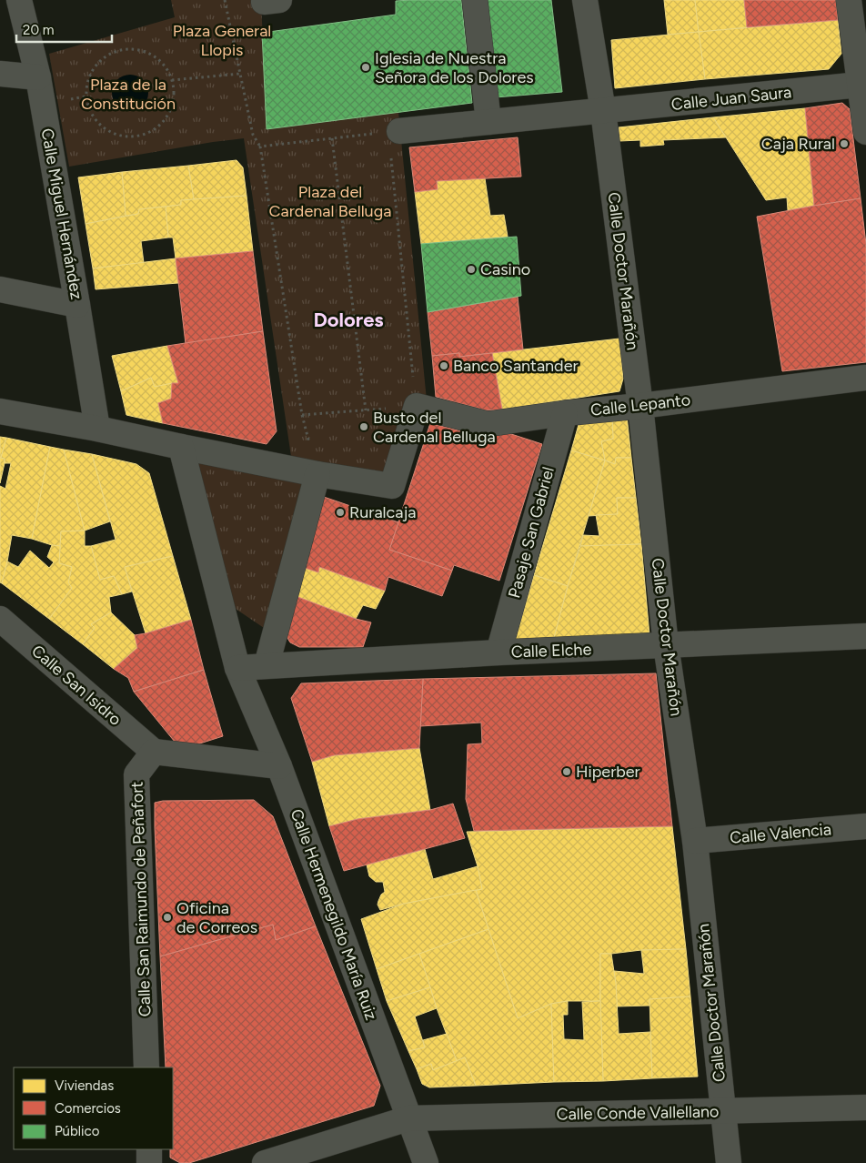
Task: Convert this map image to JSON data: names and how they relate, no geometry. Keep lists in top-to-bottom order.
{
  "streets": {
    "street": [
      "Calle Juan Saura",
      "Calle Miguel Hernández",
      "Calle Doctor Marañón",
      "Calle Lepanto",
      "Pasaje San Gabriel",
      "Calle Elche",
      "Calle San Isidro",
      "Calle Valencia",
      "Calle San Raimundo de Peñafort",
      "Calle Hermenegildo María Ruiz",
      "Calle Conde Vallellano"
    ]
  },
  "crossings": [
    ["Calle Juan Saura", "Calle Doctor Marañón"],
    ["Calle Doctor Marañón", "Calle Lepanto"],
    ["Calle Doctor Marañón", "Calle Elche"],
    ["Calle Doctor Marañón", "Calle Valencia"],
    ["Calle Doctor Marañón", "Calle Conde Vallellano"],
    ["Calle Lepanto", "Pasaje San Gabriel"],
    ["Pasaje San Gabriel", "Calle Elche"],
    ["Calle Elche", "Calle Hermenegildo María Ruiz"],
    ["Calle San Isidro", "Calle San Raimundo de Peñafort"],
    ["Calle Hermenegildo María Ruiz", "Calle Conde Vallellano"]
  ],
  "districts": ["Dolores"],
  "parks": ["Plaza General Llopis", "Plaza de la Constitución", "Plaza del Cardenal Belluga"],
  "places": [
    "Iglesia de Nuestra Señora de los Dolores",
    "Caja Rural",
    "Casino",
    "Banco Santander",
    "Busto del Cardenal Belluga",
    "Ruralcaja",
    "Hiperber",
    "Oficina de Correos"
  ],
  "legend": ["Viviendas", "Comercios", "Público"],
  "scale_bar": "20 m"
}
